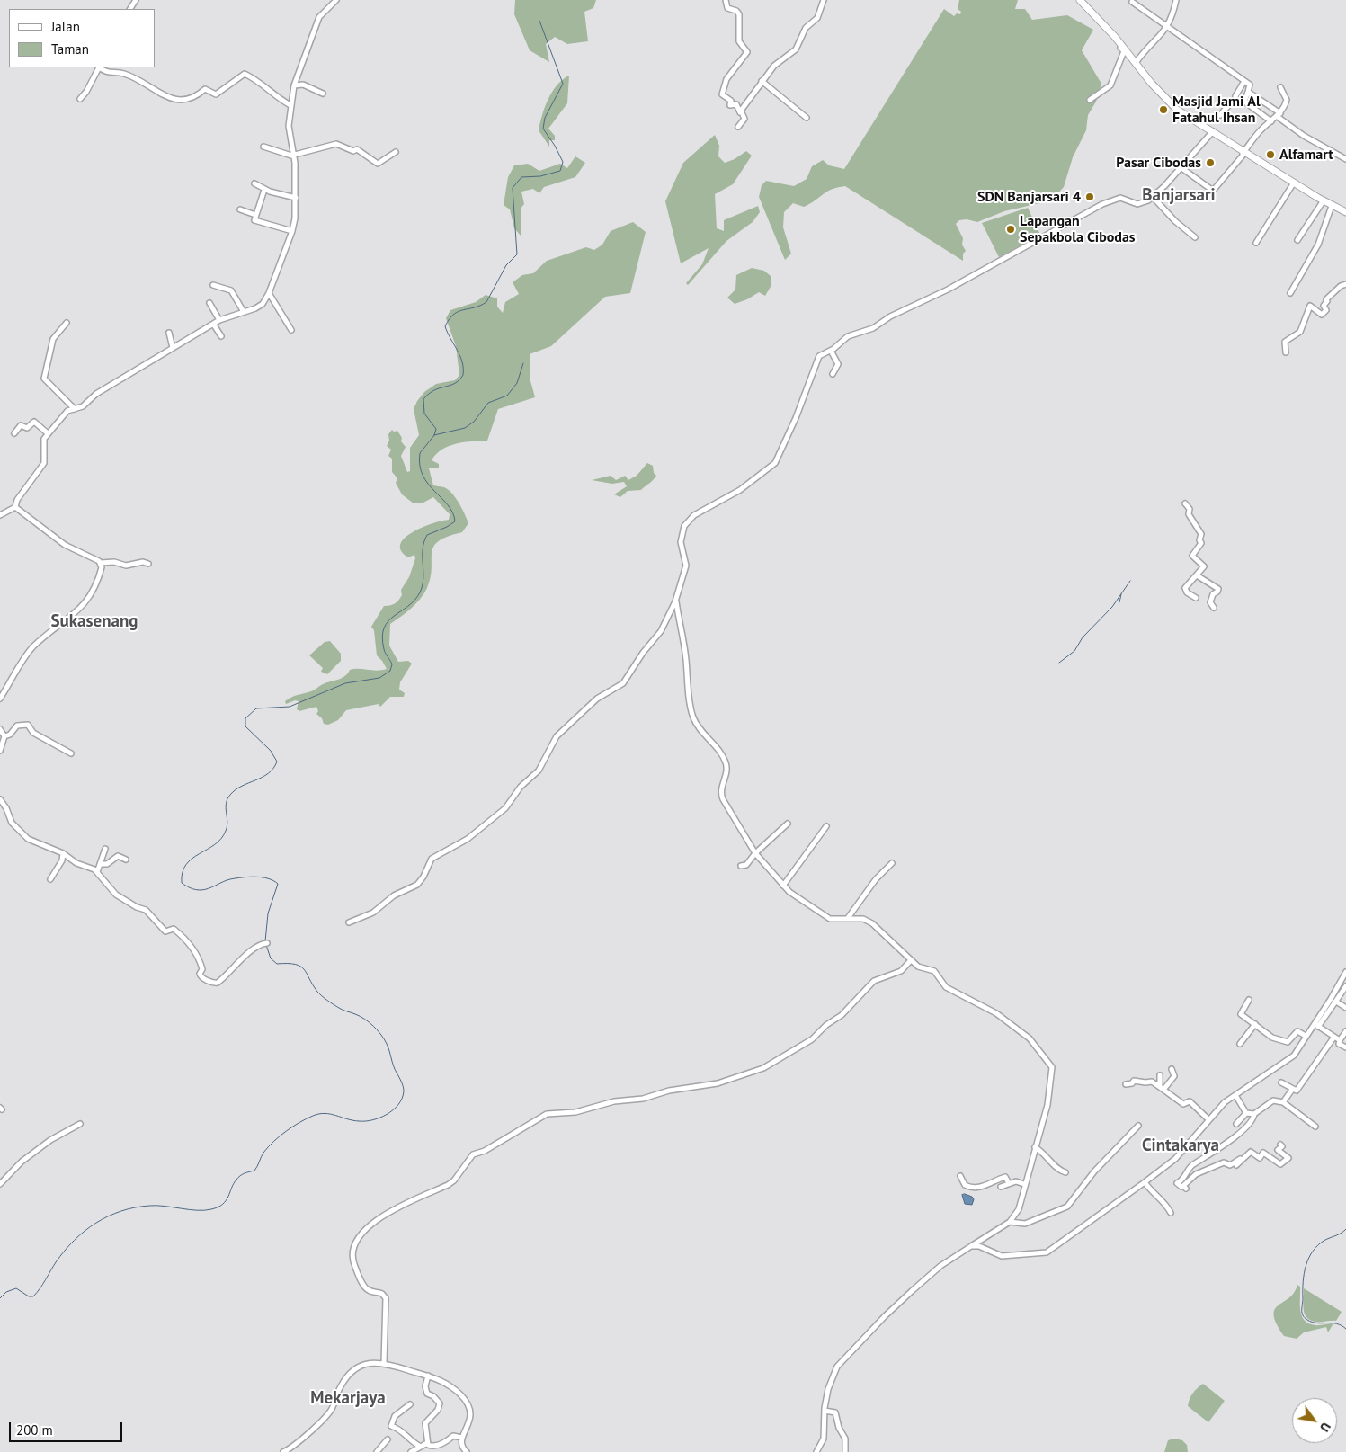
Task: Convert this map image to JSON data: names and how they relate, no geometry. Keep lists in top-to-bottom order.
{
  "districts": [
    "Banjarsari",
    "Sukasenang",
    "Cintakarya",
    "Mekarjaya"
  ],
  "places": [
    "Masjid Jami Al Fatahul Ihsan",
    "Alfamart",
    "Pasar Cibodas",
    "SDN Banjarsari 4",
    "Lapangan Sepakbola Cibodas"
  ],
  "legend": ["Jalan", "Taman"],
  "scale_bar": "200 m",
  "north": "bottom right"
}
